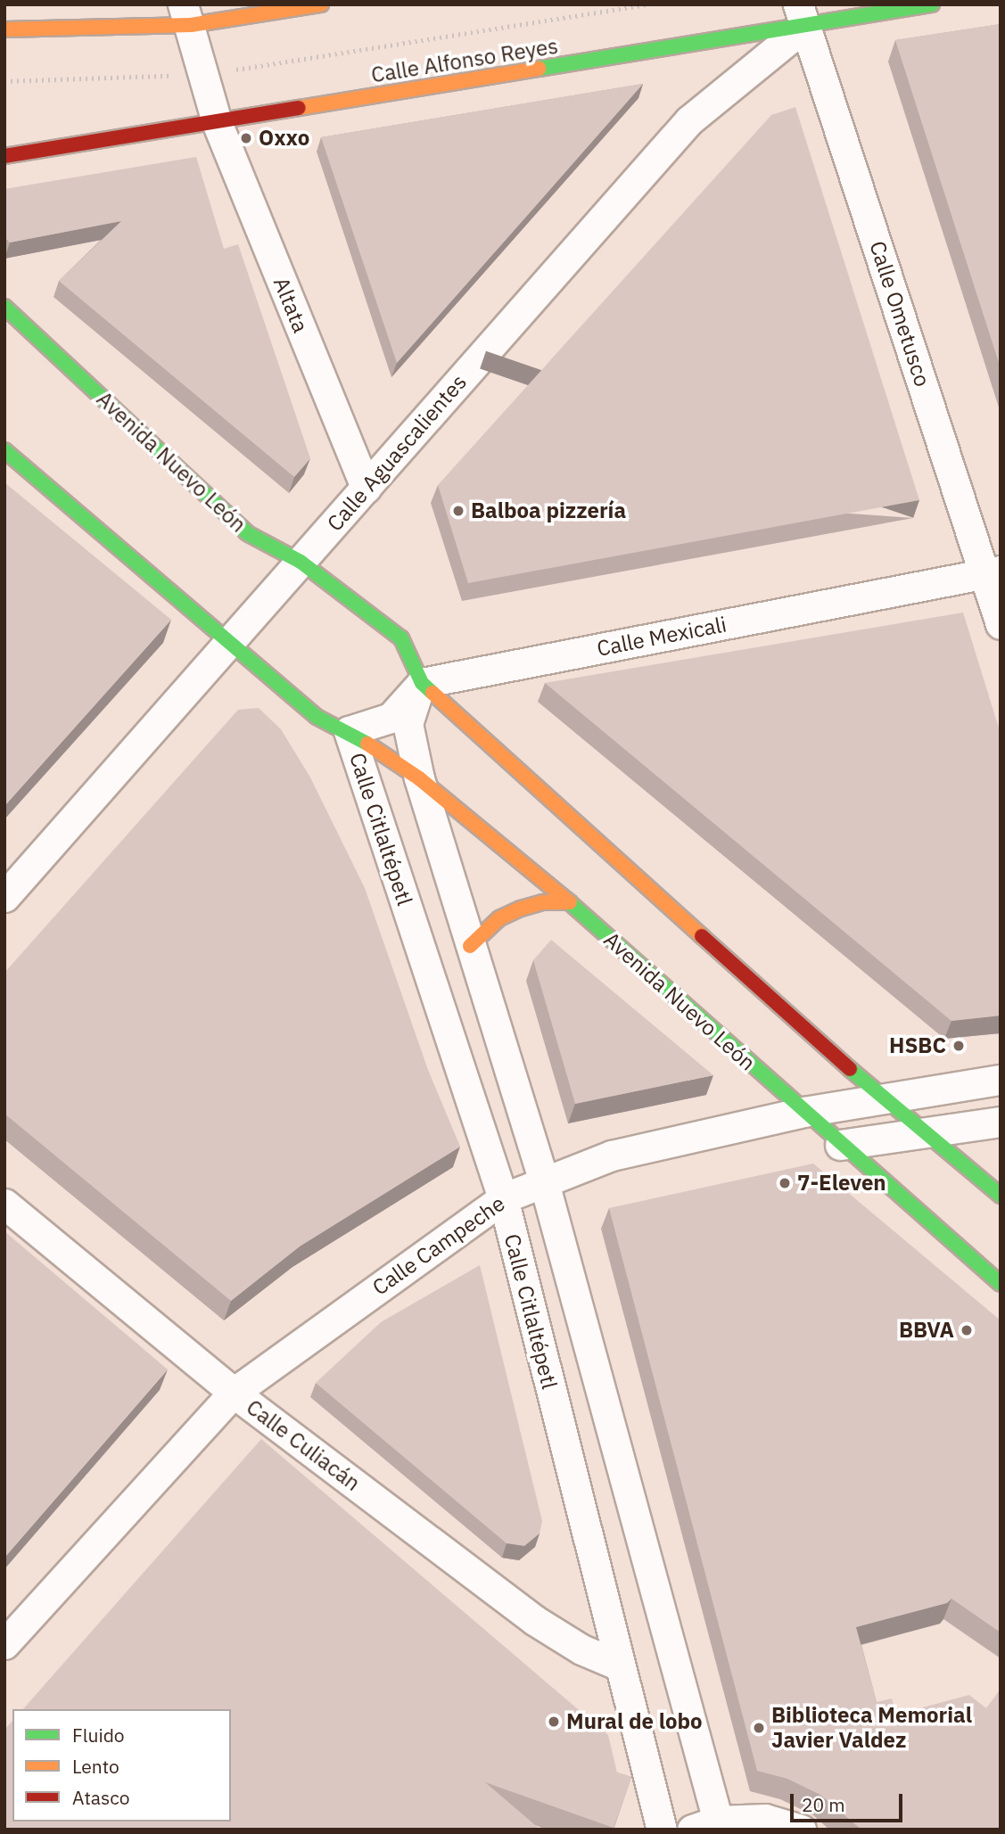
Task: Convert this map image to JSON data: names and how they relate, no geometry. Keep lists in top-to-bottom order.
{
  "streets": {
    "main road": ["Calle Alfonso Reyes", "Avenida Nuevo León"],
    "street": [
      "Altata",
      "Calle Ometusco",
      "Calle Aguascalientes",
      "Calle Mexicali",
      "Calle Citlaltépetl",
      "Calle Campeche",
      "Calle Culiacán"
    ]
  },
  "crossings": [
    ["Calle Alfonso Reyes", "Altata"],
    ["Calle Alfonso Reyes", "Calle Ometusco"],
    ["Calle Alfonso Reyes", "Calle Aguascalientes"],
    ["Altata", "Calle Aguascalientes"],
    ["Calle Ometusco", "Calle Aguascalientes"],
    ["Calle Ometusco", "Calle Mexicali"],
    ["Calle Aguascalientes", "Avenida Nuevo León"],
    ["Avenida Nuevo León", "Calle Mexicali"],
    ["Avenida Nuevo León", "Calle Citlaltépetl"],
    ["Avenida Nuevo León", "Calle Campeche"],
    ["Calle Citlaltépetl", "Calle Campeche"],
    ["Calle Citlaltépetl", "Calle Culiacán"],
    ["Calle Campeche", "Calle Culiacán"]
  ],
  "places": [
    "Oxxo",
    "Balboa pizzería",
    "HSBC",
    "7-Eleven",
    "BBVA",
    "Mural de lobo",
    "Biblioteca Memorial Javier Valdez"
  ],
  "legend": ["Fluido", "Lento", "Atasco"],
  "scale_bar": "20 m"
}
